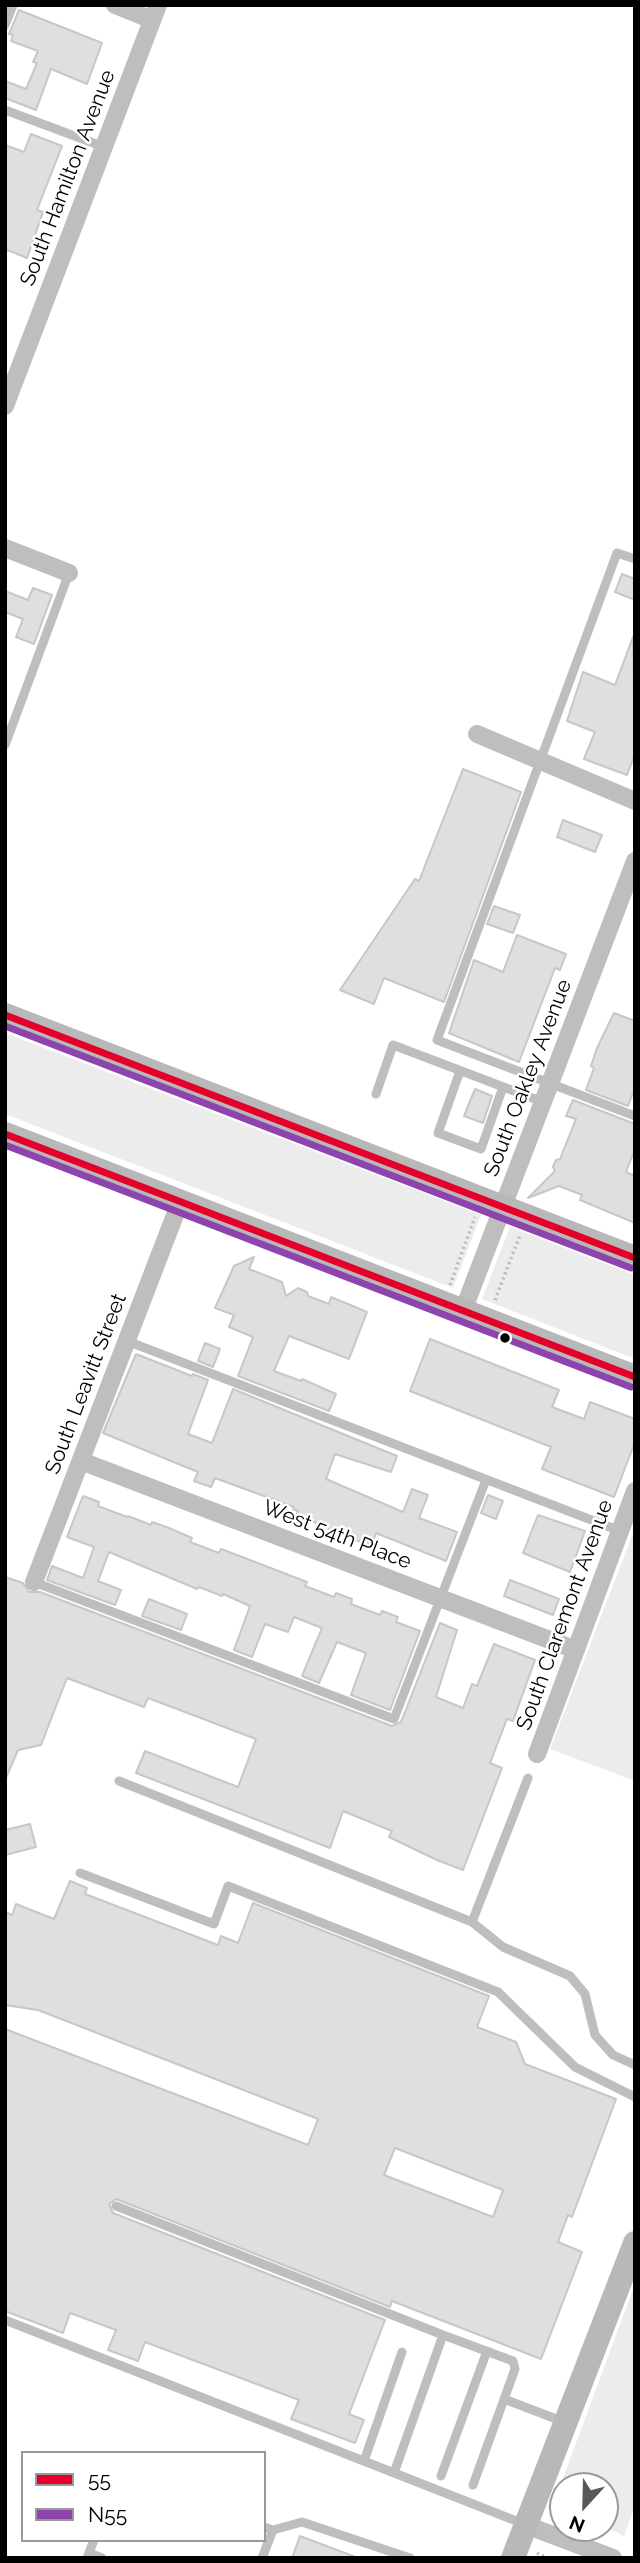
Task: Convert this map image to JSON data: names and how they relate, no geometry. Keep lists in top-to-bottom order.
{
  "streets": {
    "street": [
      "South Hamilton Avenue",
      "South Oakley Avenue",
      "South Leavitt Street",
      "West 54th Place",
      "South Claremont Avenue"
    ]
  },
  "crossings": [
    ["South Leavitt Street", "West 54th Place"],
    ["West 54th Place", "South Claremont Avenue"]
  ],
  "lines": ["transit line 55", "transit line N55"],
  "legend": ["55", "N55"],
  "north": "bottom"
}
